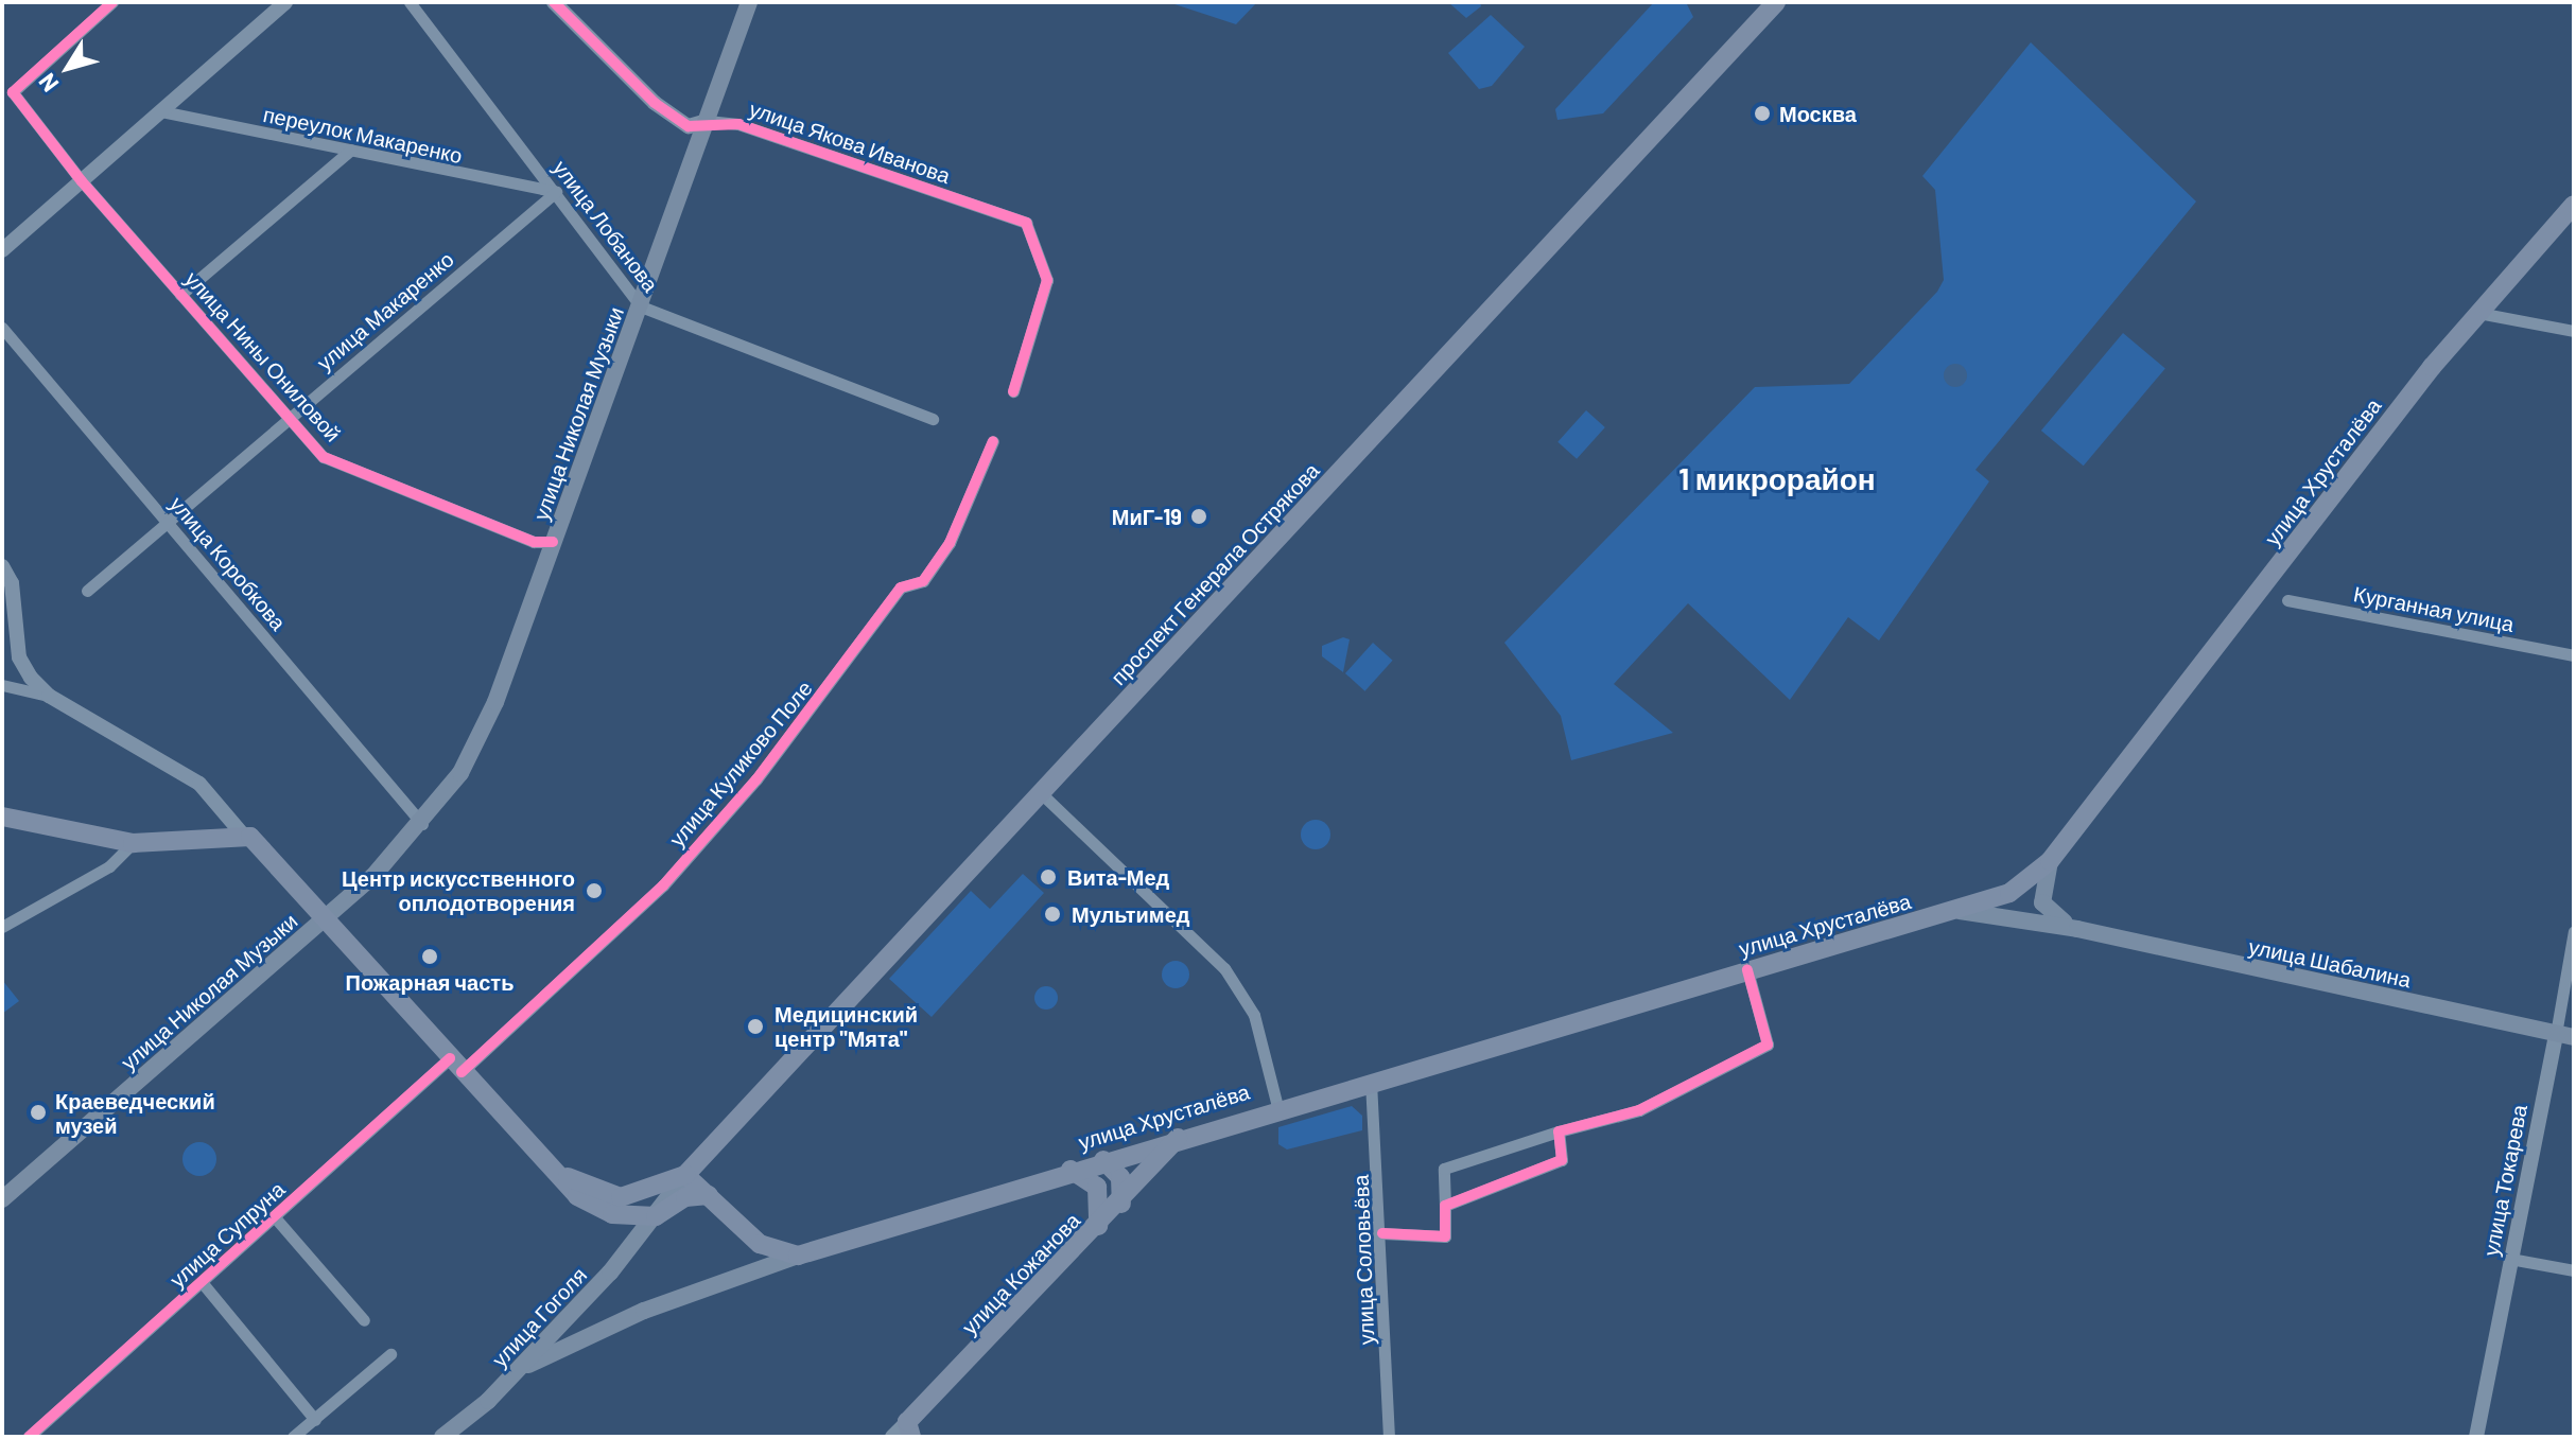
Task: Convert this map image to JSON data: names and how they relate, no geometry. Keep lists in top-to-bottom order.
{
  "streets": {
    "main road": [
      "улица Николая Музыки",
      "улица Хрусталёва",
      "проспект Генерала Острякова",
      "улица Шабалина",
      "улица Кожанова",
      "улица Гоголя"
    ],
    "street": [
      "переулок Макаренко",
      "улица Якова Иванова",
      "улица Лобанова",
      "улица Макаренко",
      "улица Нины Ониловой",
      "улица Коробкова",
      "Курганная улица",
      "улица Куликово Поле",
      "улица Токарева",
      "улица Супруна",
      "улица Соловьёва"
    ]
  },
  "crossings": [
    ["переулок Макаренко", "улица Лобанова"],
    ["переулок Макаренко", "улица Макаренко"],
    ["улица Якова Иванова", "улица Николая Музыки"],
    ["улица Лобанова", "улица Макаренко"],
    ["улица Лобанова", "улица Николая Музыки"],
    ["улица Макаренко", "улица Нины Ониловой"],
    ["улица Макаренко", "улица Коробкова"],
    ["улица Нины Ониловой", "улица Николая Музыки"],
    ["улица Николая Музыки", "улица Коробкова"],
    ["улица Хрусталёва", "улица Шабалина"],
    ["улица Хрусталёва", "улица Соловьёва"],
    ["улица Хрусталёва", "улица Кожанова"],
    ["улица Хрусталёва", "улица Гоголя"],
    ["проспект Генерала Острякова", "улица Гоголя"],
    ["улица Куликово Поле", "улица Супруна"],
    ["улица Шабалина", "улица Токарева"]
  ],
  "districts": ["1 микрорайон"],
  "places": [
    "Москва",
    "МиГ-19",
    "Вита-Мед",
    "Центр искусственного оплодотворения",
    "Мультимед",
    "Пожарная часть",
    "Медицинский центр \"Мята\"",
    "Краеведческий музей"
  ],
  "north": "bottom left"
}
